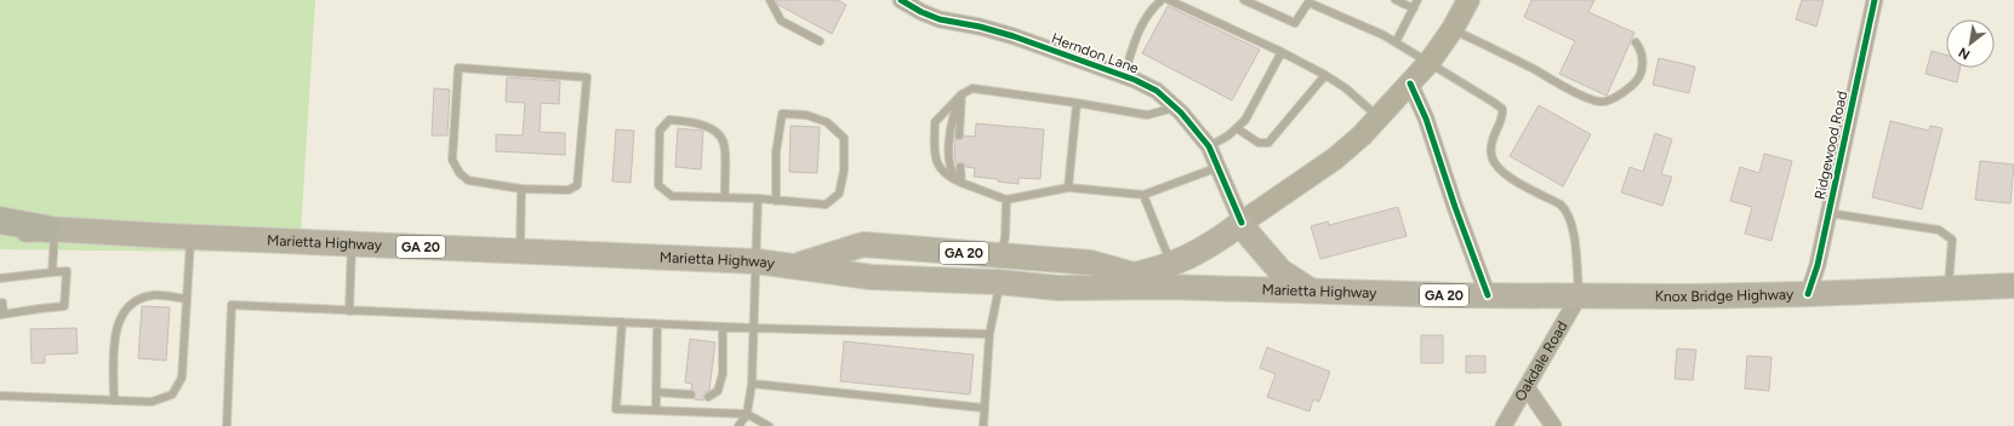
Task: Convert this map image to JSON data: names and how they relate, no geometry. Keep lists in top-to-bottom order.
{
  "streets": {
    "highway": ["GA 20"],
    "main road": ["Marietta Highway", "Knox Bridge Highway"],
    "street": ["Herndon Lane", "Ridgewood Road", "Oakdale Road"]
  },
  "crossings": [
    ["Herndon Lane", "Marietta Highway"],
    ["Ridgewood Road", "Knox Bridge Highway"],
    ["Marietta Highway", "GA 20"],
    ["Marietta Highway", "Knox Bridge Highway"],
    ["Marietta Highway", "Oakdale Road"],
    ["Knox Bridge Highway", "Oakdale Road"]
  ],
  "north": "bottom left"
}
